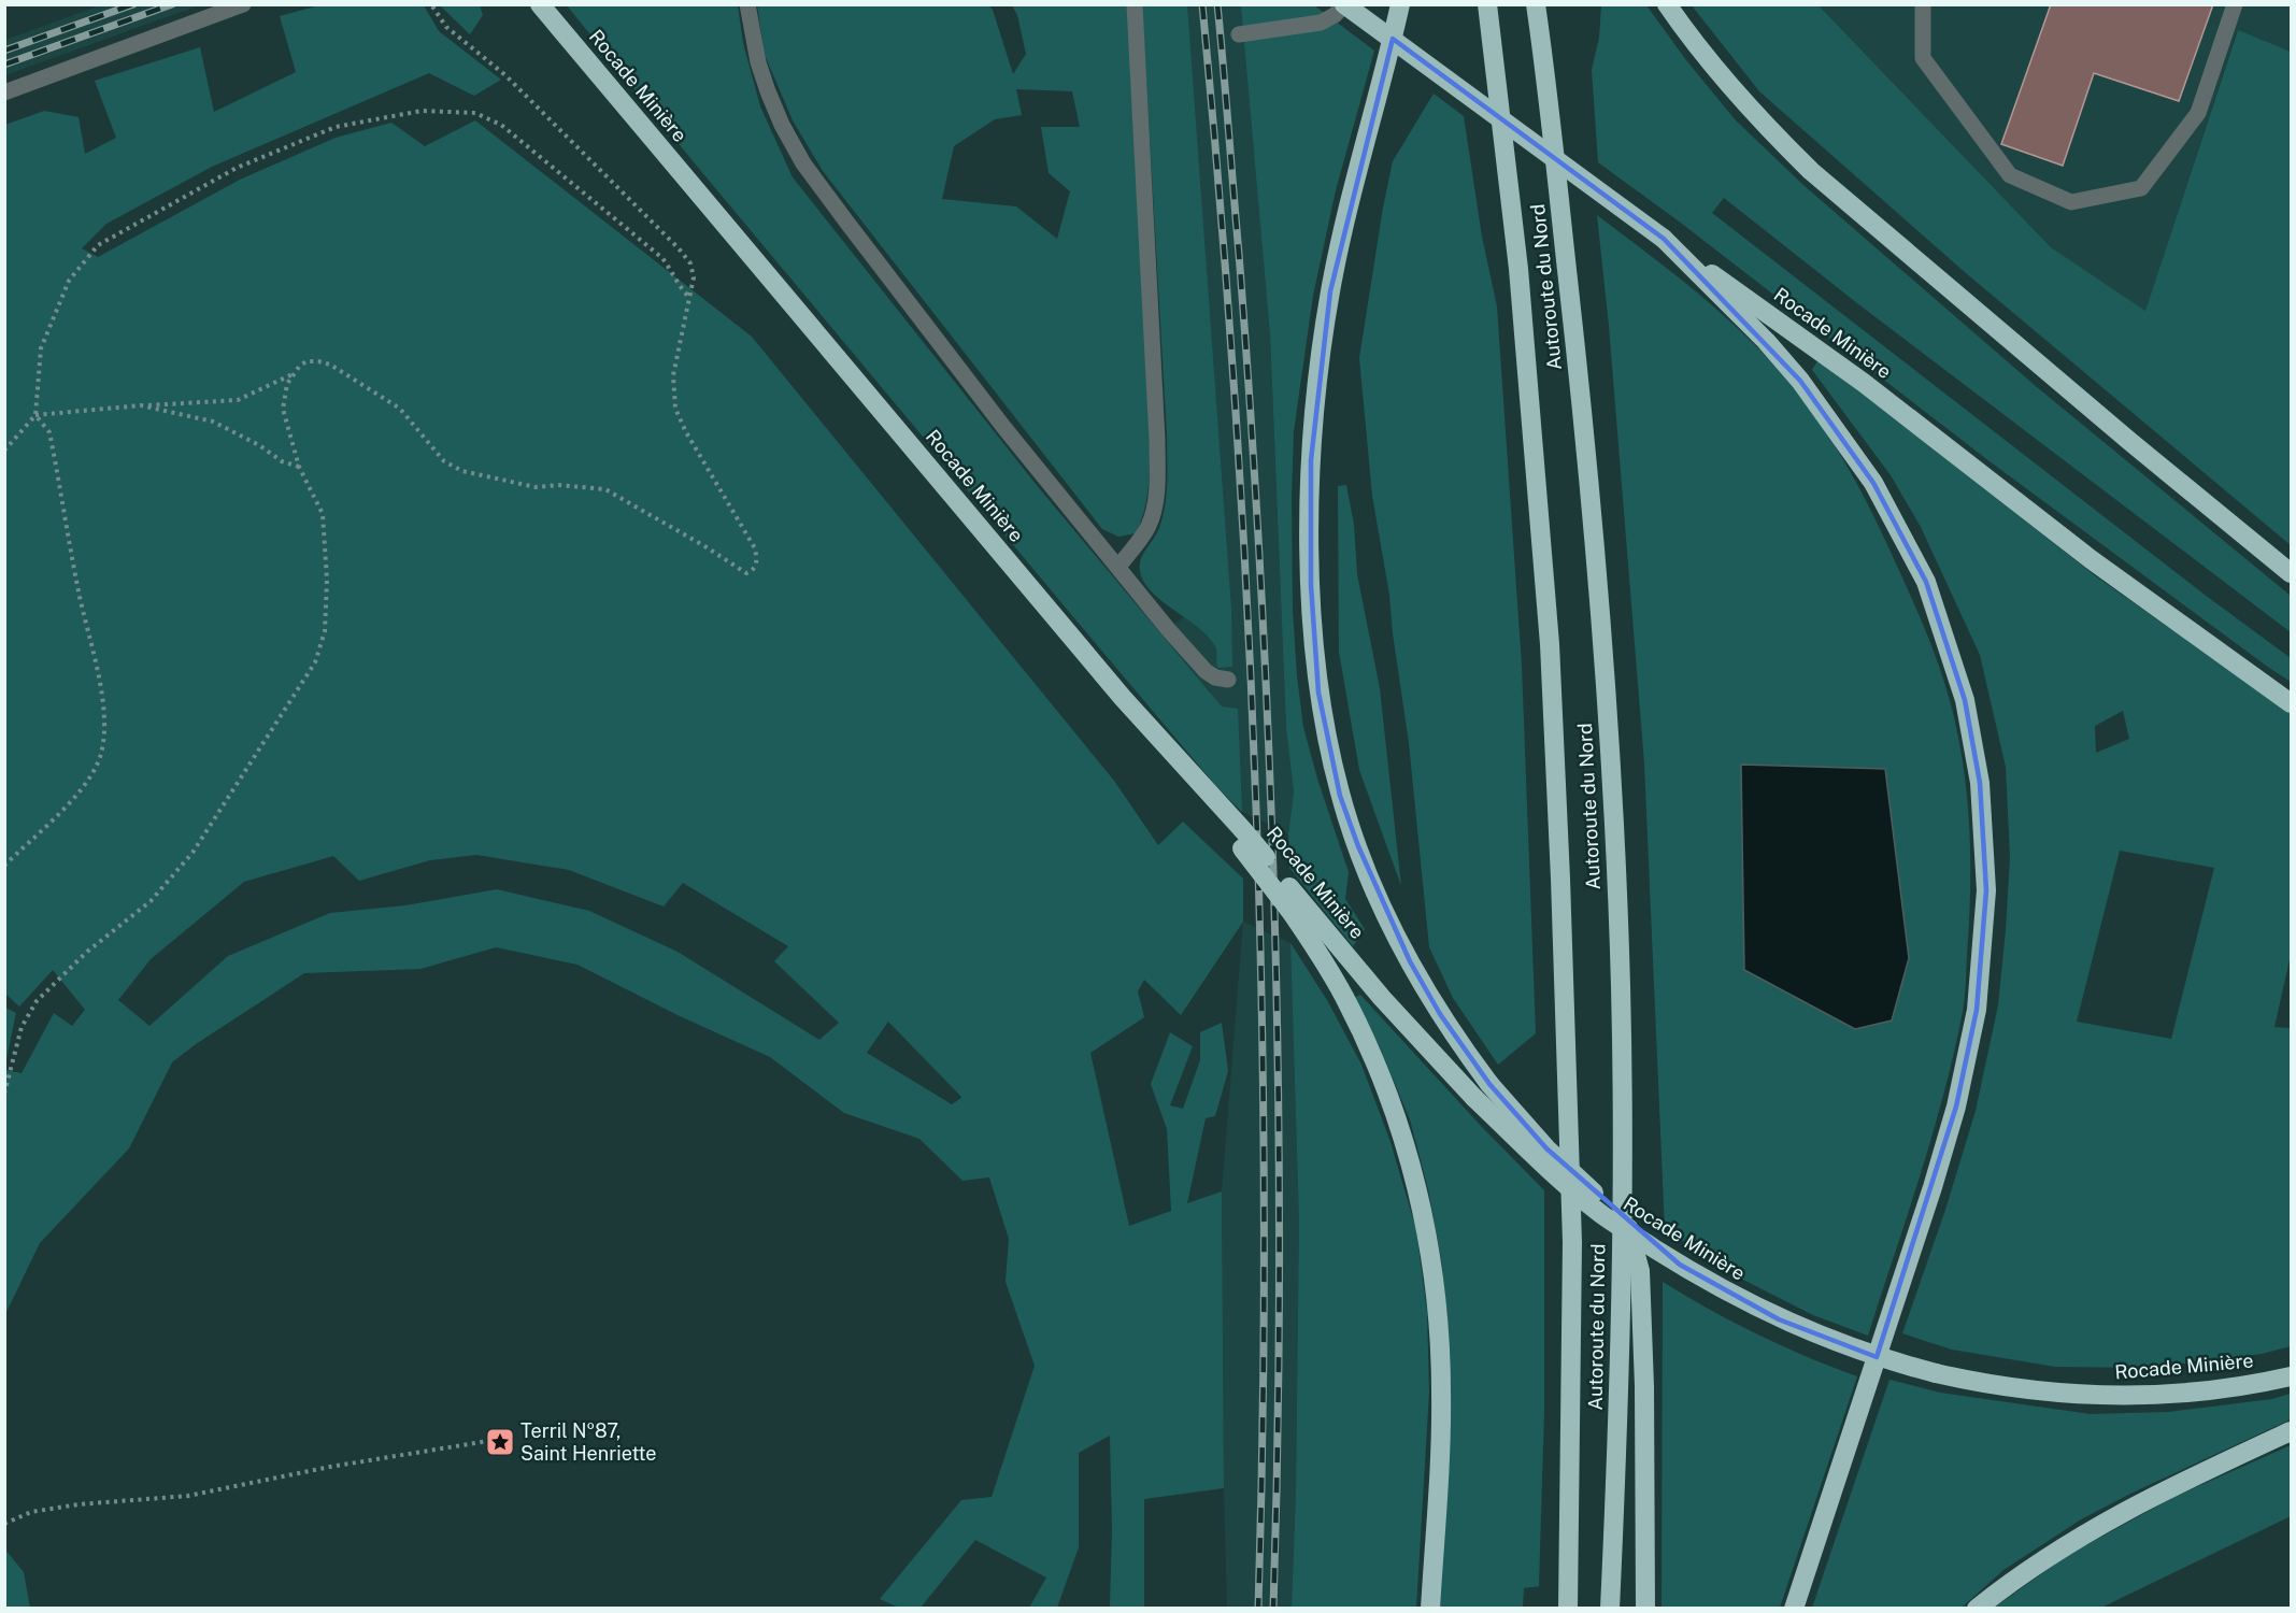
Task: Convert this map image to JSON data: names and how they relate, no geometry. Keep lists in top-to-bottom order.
{
  "streets": {
    "highway": ["Rocade Minière", "Autoroute du Nord"]
  },
  "places": {
    "place": ["Terril №87, Saint Henriette"]
  }
}
